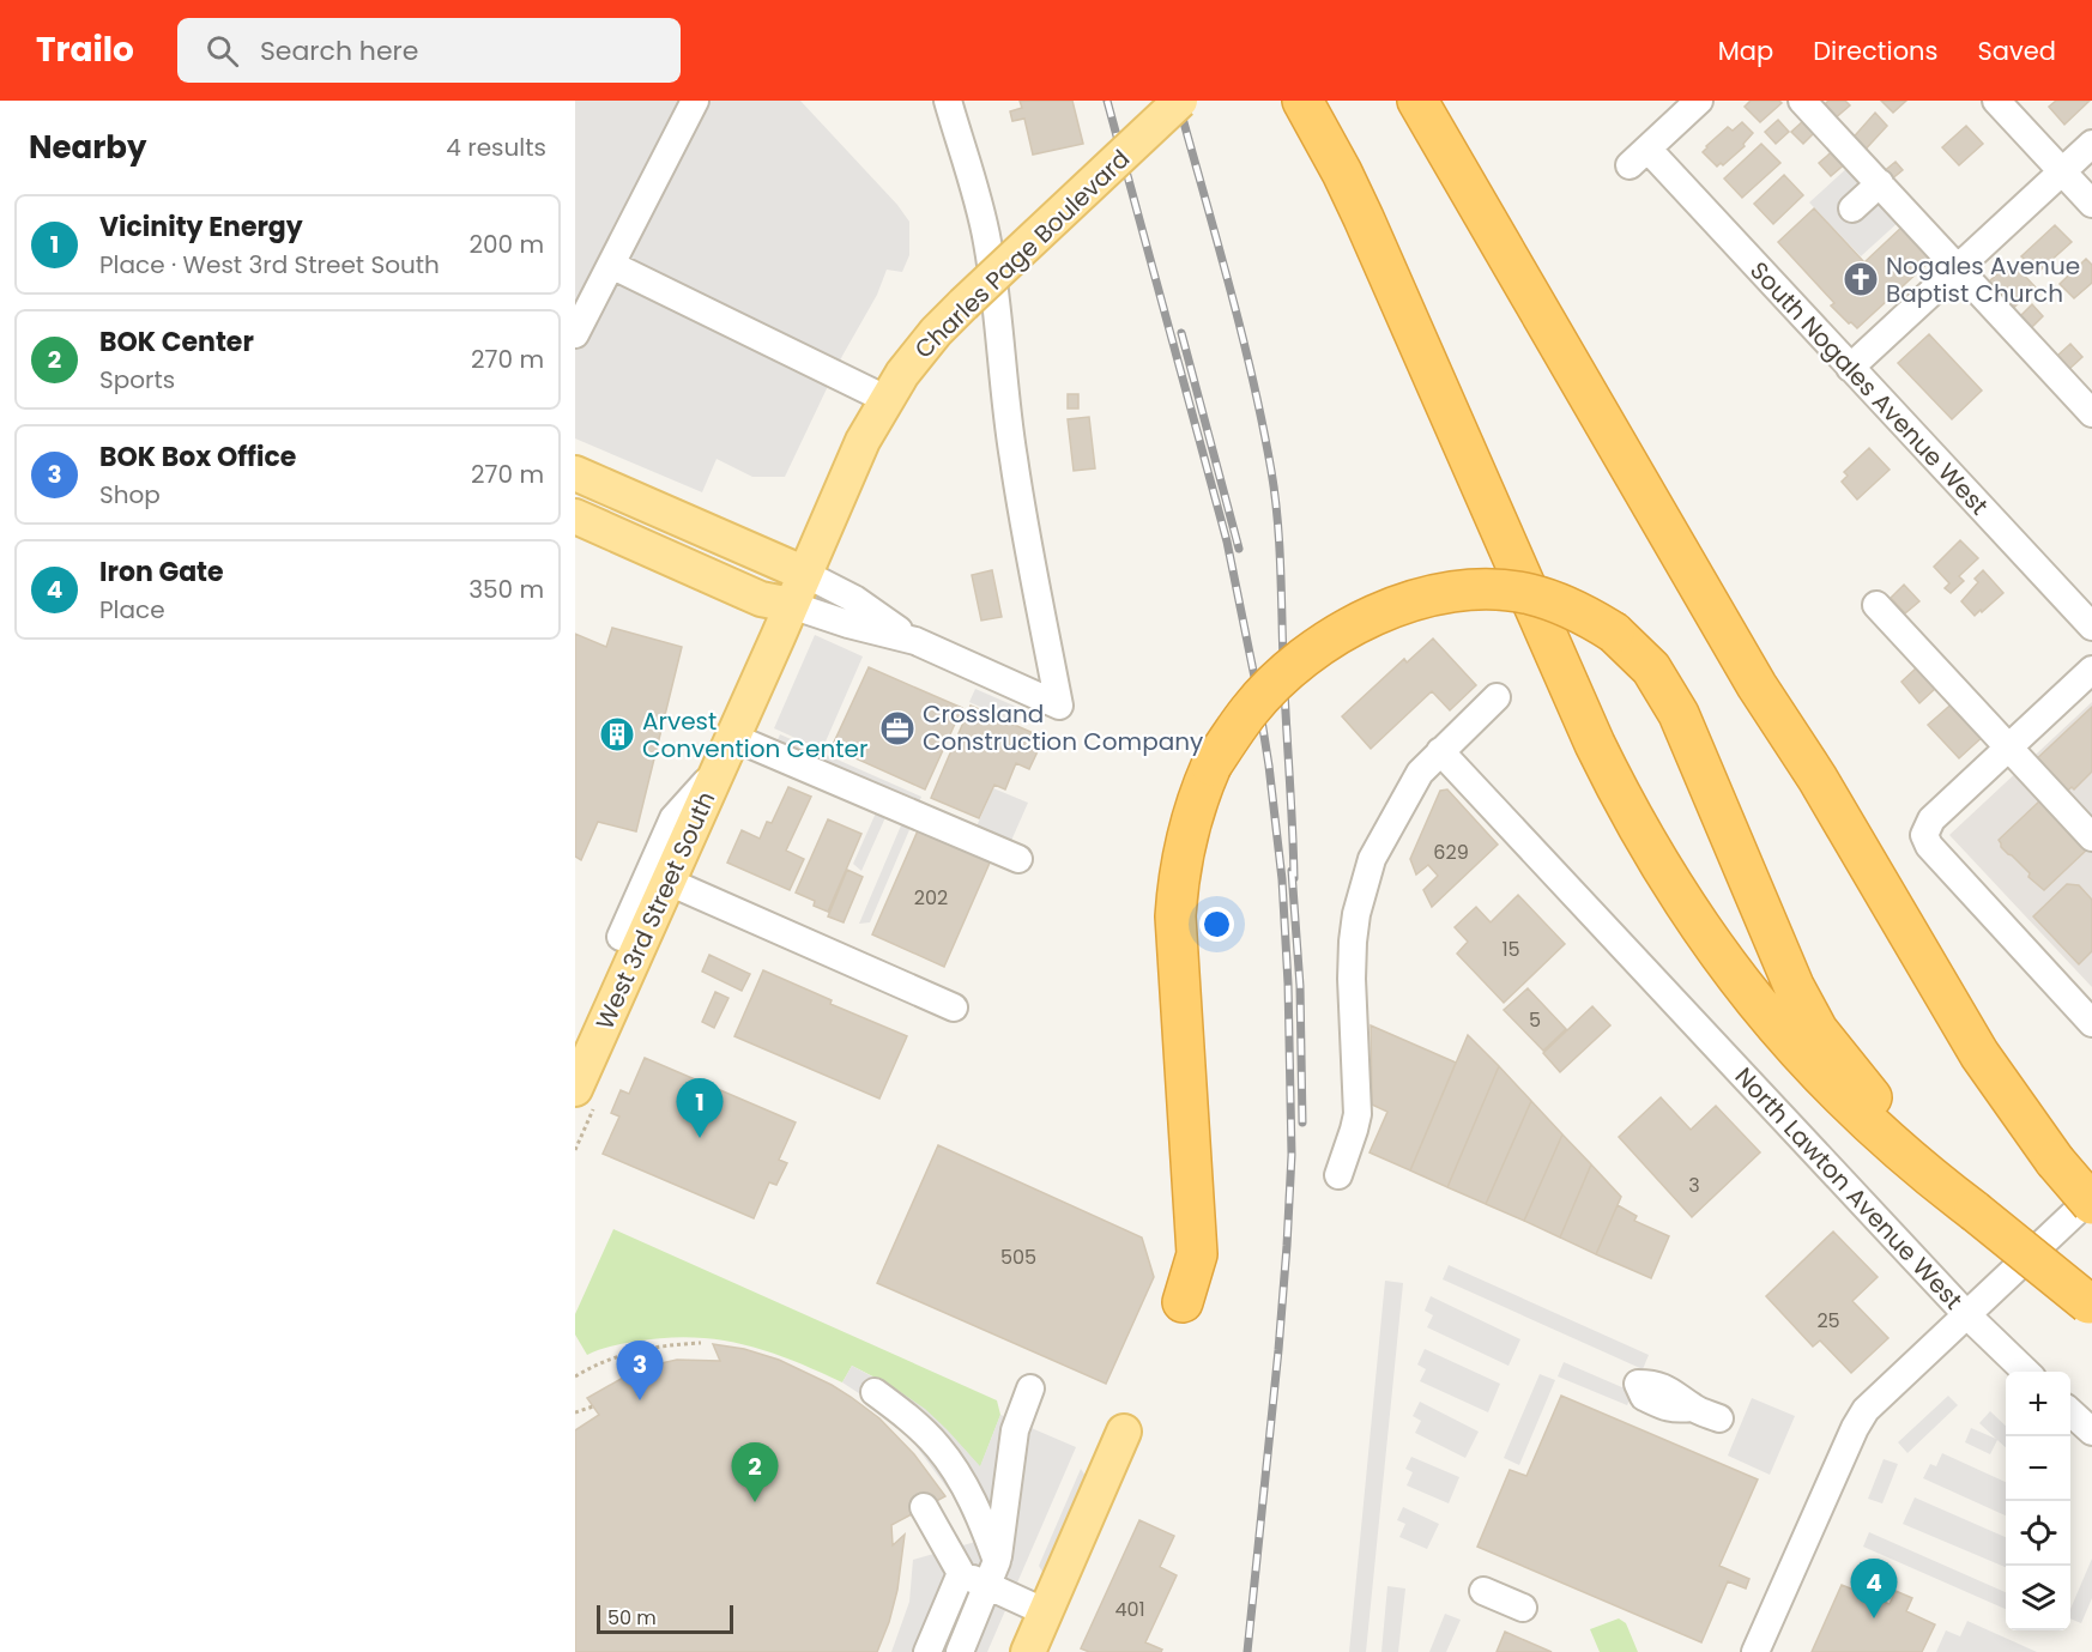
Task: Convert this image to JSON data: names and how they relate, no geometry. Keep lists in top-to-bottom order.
{
  "streets": {
    "main road": ["Charles Page Boulevard", "West 3rd Street South"],
    "street": ["South Nogales Avenue West", "North Lawton Avenue West"]
  },
  "crossings": [
    ["Charles Page Boulevard", "West 3rd Street South"]
  ],
  "places": {
    "church": ["Nogales Avenue Baptist Church"],
    "office": ["Crossland Construction Company"],
    "building": ["Arvest Convention Center"]
  },
  "house_numbers": [
    "629",
    "202",
    "15",
    "5",
    "3",
    "505",
    "25",
    "401"
  ],
  "scale_bar": "50 m",
  "page": {
    "header": "Trailo",
    "search": "Search here",
    "nav": ["Map", "Directions", "Saved"],
    "heading": ["Nearby", "4 results"],
    "list": [
      {
        "mark": "1",
        "name": "Vicinity Energy",
        "note": "Place · West 3rd Street South",
        "value": "200 m"
      },
      {
        "mark": "2",
        "name": "BOK Center",
        "note": "Sports",
        "value": "270 m"
      },
      {
        "mark": "3",
        "name": "BOK Box Office",
        "note": "Shop",
        "value": "270 m"
      },
      {
        "mark": "4",
        "name": "Iron Gate",
        "note": "Place",
        "value": "350 m"
      }
    ],
    "pins": [
      "1",
      "3",
      "2",
      "4"
    ],
    "map_buttons": ["+", "−"],
    "scale": "50 m"
  }
}
